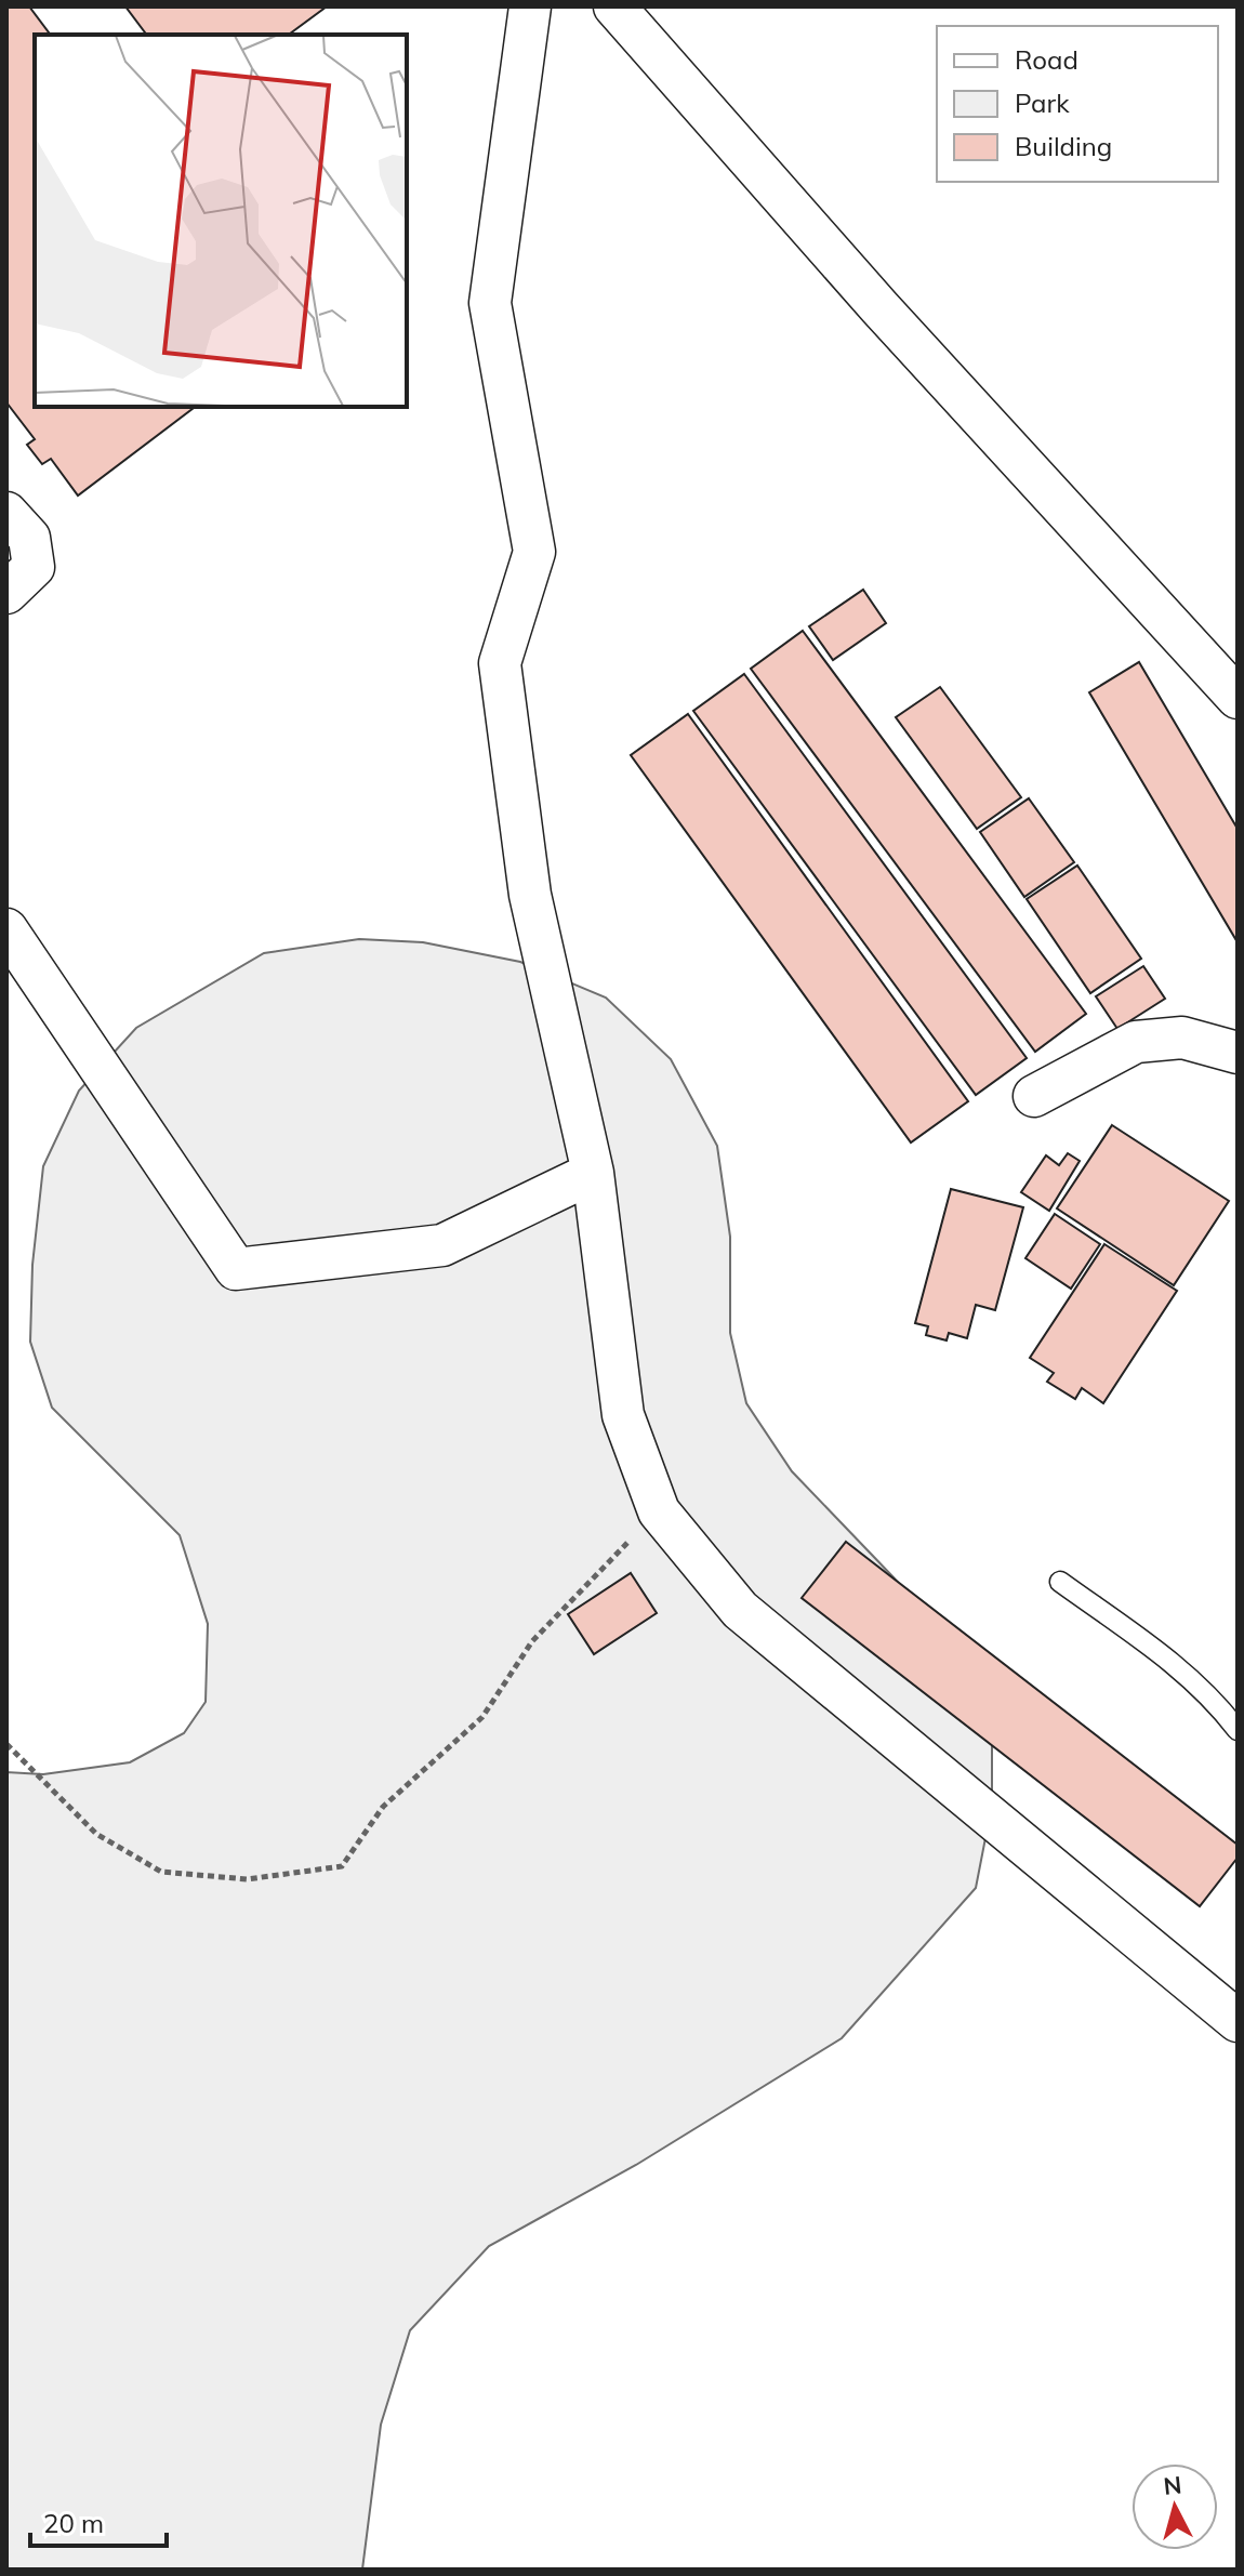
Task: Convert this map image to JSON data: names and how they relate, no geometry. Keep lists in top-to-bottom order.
{
  "legend": ["Road", "Park", "Building"],
  "scale_bar": "20 m",
  "north": "top"
}
